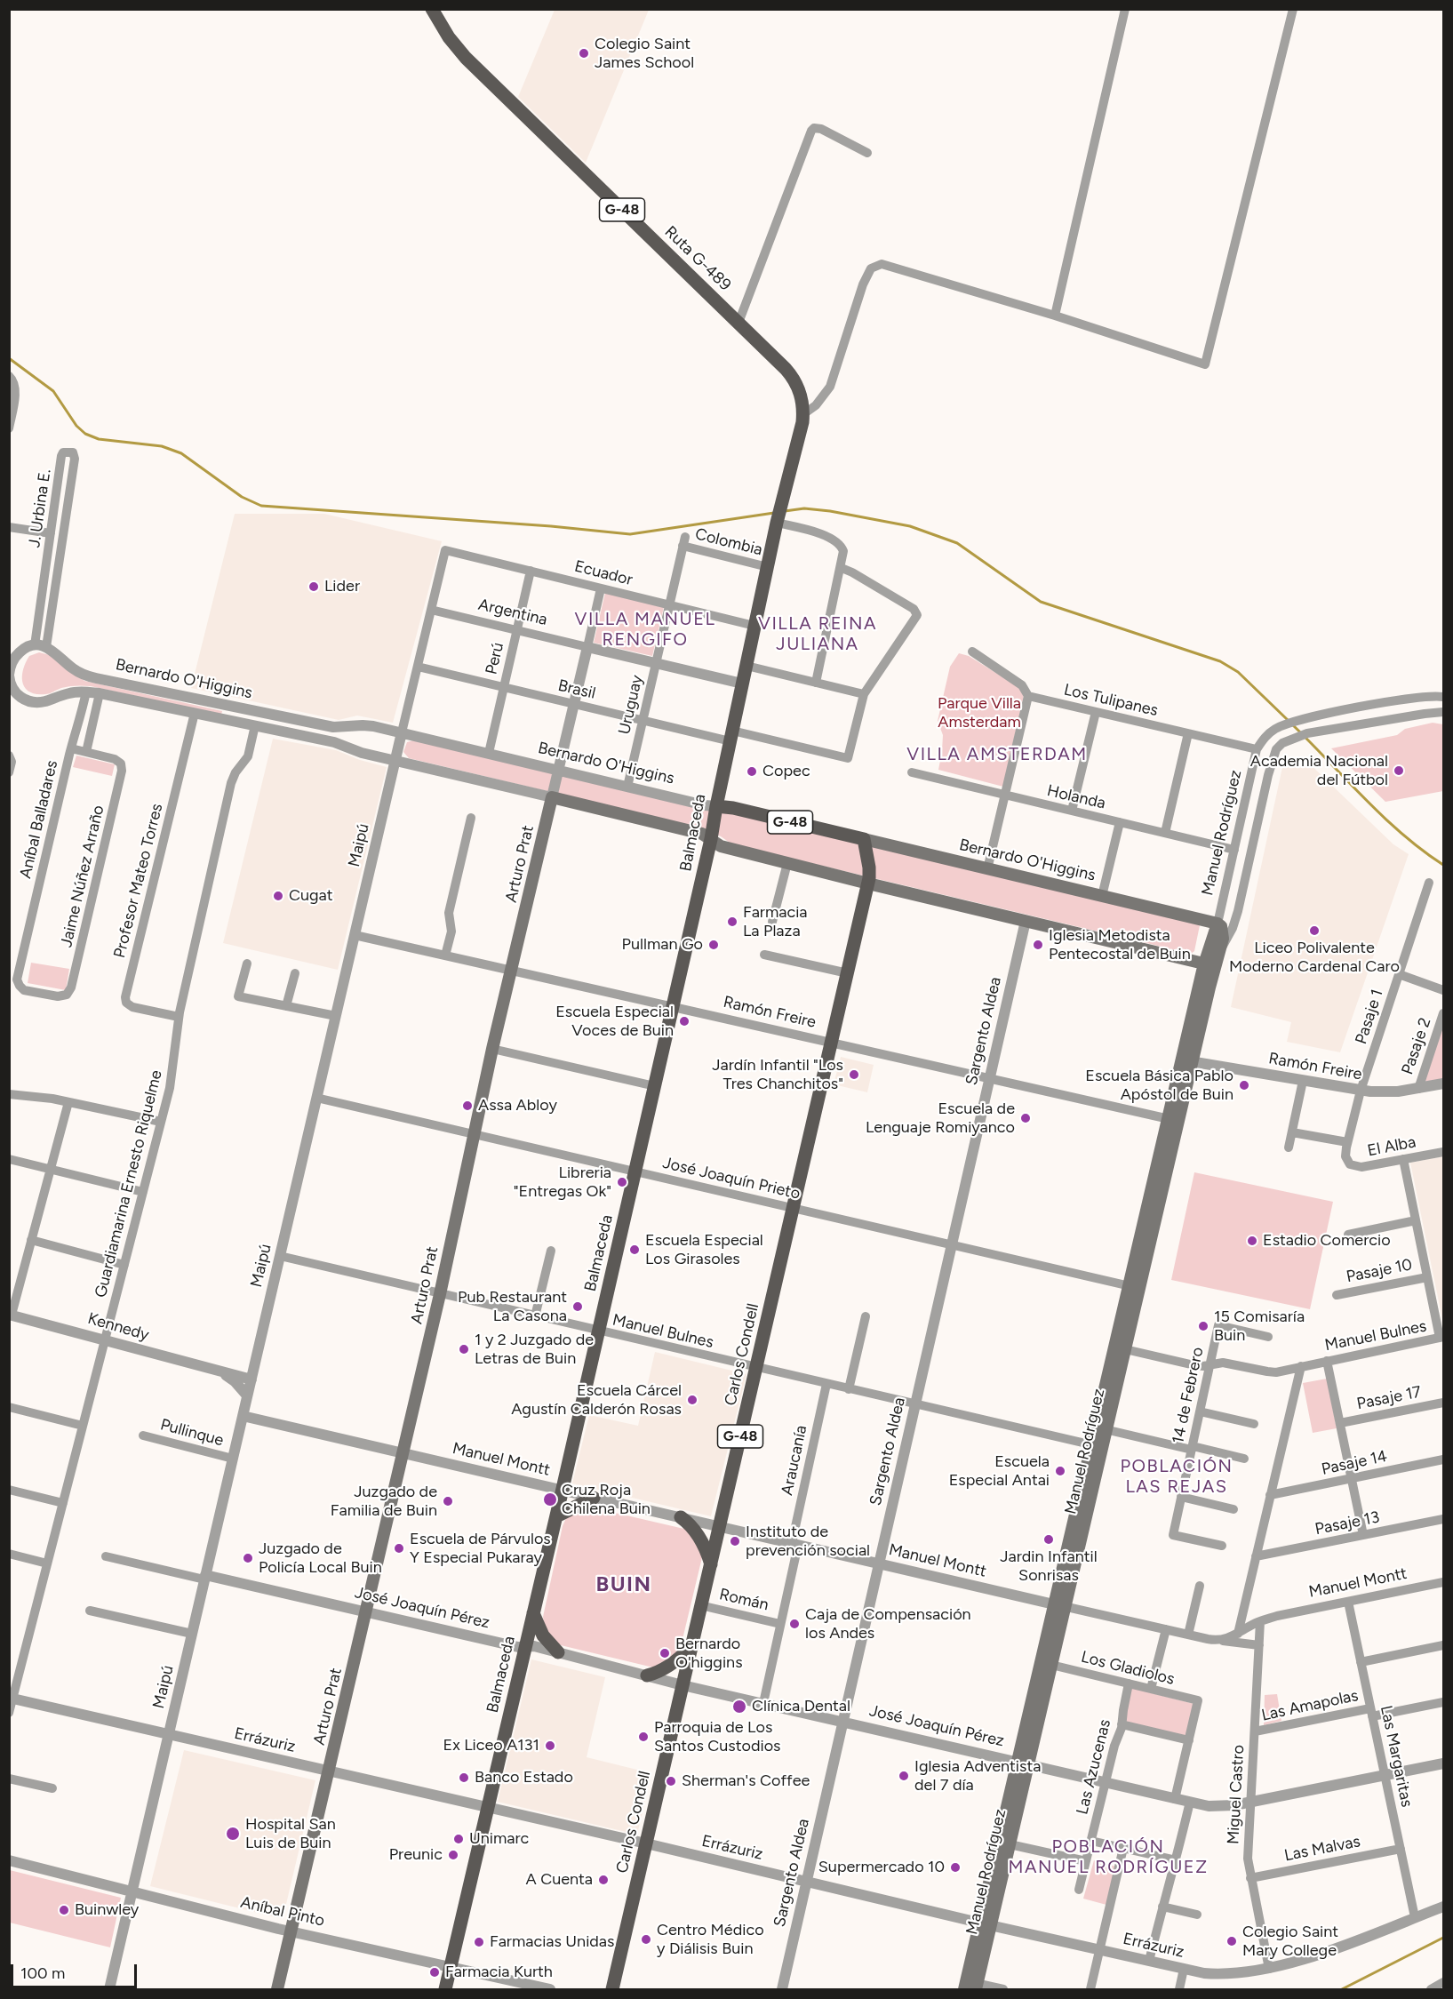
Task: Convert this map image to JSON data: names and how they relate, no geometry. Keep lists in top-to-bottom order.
{
  "streets": {
    "main road": [
      "G-48",
      "Ruta G-489",
      "Bernardo O'Higgins",
      "Balmaceda",
      "Manuel Rodríguez",
      "Arturo Prat",
      "Carlos Condell"
    ],
    "street": [
      "J. Urbina E.",
      "Colombia",
      "Ecuador",
      "Argentina",
      "Perú",
      "Brasil",
      "Los Tulipanes",
      "Uruguay",
      "Holanda",
      "Aníbal Balladares",
      "Maipú",
      "Jaime Núñez Arraño",
      "Profesor Mateo Torres",
      "Ramón Freire",
      "Pasaje 1",
      "Sargento Aldea",
      "Pasaje 2",
      "El Alba",
      "José Joaquín Prieto",
      "Guardiamarina Ernesto Riquelme",
      "Pasaje 10",
      "Kennedy",
      "Manuel Bulnes",
      "14 de Febrero",
      "Pasaje 17",
      "Pullinque",
      "Manuel Montt",
      "Araucanía",
      "Pasaje 14",
      "Pasaje 13",
      "Román",
      "José Joaquín Pérez",
      "Los Gladiolos",
      "Las Amapolas",
      "Errázuriz",
      "Las Margaritas",
      "Las Azucenas",
      "Miguel Castro",
      "Las Malvas",
      "Aníbal Pinto"
    ]
  },
  "crossings": [
    ["G-48", "Bernardo O'Higgins"],
    ["G-48", "Carlos Condell"],
    ["Ruta G-489", "Balmaceda"],
    ["J. Urbina E.", "Bernardo O'Higgins"],
    ["Colombia", "Uruguay"],
    ["Colombia", "Balmaceda"],
    ["Ecuador", "Perú"],
    ["Ecuador", "Uruguay"],
    ["Ecuador", "Balmaceda"],
    ["Ecuador", "Maipú"],
    ["Ecuador", "Arturo Prat"],
    ["Argentina", "Perú"],
    ["Argentina", "Uruguay"],
    ["Argentina", "Balmaceda"],
    ["Argentina", "Maipú"],
    ["Argentina", "Arturo Prat"],
    ["Perú", "Bernardo O'Higgins"],
    ["Perú", "Brasil"],
    ["Bernardo O'Higgins", "Uruguay"],
    ["Bernardo O'Higgins", "Aníbal Balladares"],
    ["Bernardo O'Higgins", "Balmaceda"],
    ["Bernardo O'Higgins", "Manuel Rodríguez"],
    ["Bernardo O'Higgins", "Maipú"],
    ["Bernardo O'Higgins", "Arturo Prat"],
    ["Bernardo O'Higgins", "Profesor Mateo Torres"],
    ["Bernardo O'Higgins", "Sargento Aldea"],
    ["Bernardo O'Higgins", "Guardiamarina Ernesto Riquelme"],
    ["Bernardo O'Higgins", "Carlos Condell"],
    ["Brasil", "Uruguay"],
    ["Brasil", "Balmaceda"],
    ["Brasil", "Maipú"],
    ["Brasil", "Arturo Prat"],
    ["Los Tulipanes", "Manuel Rodríguez"],
    ["Holanda", "Manuel Rodríguez"],
    ["Aníbal Balladares", "Jaime Núñez Arraño"],
    ["Balmaceda", "Ramón Freire"],
    ["Balmaceda", "José Joaquín Prieto"],
    ["Balmaceda", "Manuel Bulnes"],
    ["Balmaceda", "Carlos Condell"],
    ["Balmaceda", "Manuel Montt"],
    ["Balmaceda", "Román"],
    ["Balmaceda", "José Joaquín Pérez"],
    ["Balmaceda", "Errázuriz"],
    ["Balmaceda", "Aníbal Pinto"],
    ["Manuel Rodríguez", "Ramón Freire"],
    ["Manuel Rodríguez", "José Joaquín Prieto"],
    ["Manuel Rodríguez", "Manuel Bulnes"],
    ["Manuel Rodríguez", "Manuel Montt"],
    ["Manuel Rodríguez", "José Joaquín Pérez"],
    ["Manuel Rodríguez", "Los Gladiolos"],
    ["Manuel Rodríguez", "Errázuriz"],
    ["Maipú", "Ramón Freire"],
    ["Maipú", "José Joaquín Prieto"],
    ["Maipú", "Kennedy"],
    ["Maipú", "Manuel Bulnes"],
    ["Maipú", "Pullinque"],
    ["Maipú", "Manuel Montt"],
    ["Maipú", "José Joaquín Pérez"],
    ["Maipú", "Errázuriz"],
    ["Maipú", "Aníbal Pinto"],
    ["Arturo Prat", "Ramón Freire"],
    ["Arturo Prat", "José Joaquín Prieto"],
    ["Arturo Prat", "Manuel Bulnes"],
    ["Arturo Prat", "Manuel Montt"],
    ["Arturo Prat", "José Joaquín Pérez"],
    ["Arturo Prat", "Errázuriz"],
    ["Arturo Prat", "Aníbal Pinto"],
    ["Profesor Mateo Torres", "Guardiamarina Ernesto Riquelme"],
    ["Ramón Freire", "Pasaje 1"],
    ["Ramón Freire", "Sargento Aldea"],
    ["Ramón Freire", "Pasaje 2"],
    ["Ramón Freire", "Carlos Condell"],
    ["Pasaje 1", "El Alba"],
    ["Sargento Aldea", "José Joaquín Prieto"],
    ["Sargento Aldea", "Manuel Bulnes"],
    ["Sargento Aldea", "Manuel Montt"],
    ["Sargento Aldea", "José Joaquín Pérez"],
    ["Sargento Aldea", "Errázuriz"],
    ["José Joaquín Prieto", "Carlos Condell"],
    ["Guardiamarina Ernesto Riquelme", "Kennedy"],
    ["Guardiamarina Ernesto Riquelme", "Errázuriz"],
    ["Manuel Bulnes", "Carlos Condell"],
    ["Manuel Bulnes", "14 de Febrero"],
    ["Manuel Bulnes", "Araucanía"],
    ["Carlos Condell", "Manuel Montt"],
    ["Carlos Condell", "Román"],
    ["Carlos Condell", "José Joaquín Pérez"],
    ["Carlos Condell", "Errázuriz"],
    ["Manuel Montt", "Araucanía"],
    ["Manuel Montt", "Román"],
    ["Manuel Montt", "José Joaquín Pérez"],
    ["Manuel Montt", "Las Margaritas"],
    ["Manuel Montt", "Miguel Castro"],
    ["Araucanía", "Román"],
    ["Román", "José Joaquín Pérez"],
    ["José Joaquín Pérez", "Las Margaritas"],
    ["José Joaquín Pérez", "Las Azucenas"],
    ["José Joaquín Pérez", "Miguel Castro"],
    ["Los Gladiolos", "Las Azucenas"],
    ["Las Amapolas", "Las Margaritas"],
    ["Las Amapolas", "Miguel Castro"],
    ["Errázuriz", "Las Margaritas"],
    ["Errázuriz", "Miguel Castro"],
    ["Las Margaritas", "Las Malvas"],
    ["Miguel Castro", "Las Malvas"]
  ],
  "districts": [
    "VILLA MANUEL RENGIFO",
    "VILLA REINA JULIANA",
    "VILLA AMSTERDAM",
    "POBLACIÓN LAS REJAS",
    "BUIN",
    "POBLACIÓN MANUEL RODRÍGUEZ"
  ],
  "parks": ["Parque Villa Amsterdam"],
  "places": [
    "Colegio Saint James School",
    "Lider",
    "Academia Nacional del Fútbol",
    "Copec",
    "Cugat",
    "Farmacia La Plaza",
    "Liceo Polivalente Moderno Cardenal Caro",
    "Pullman Go",
    "Iglesia Metodista Pentecostal de Buin",
    "Escuela Especial Voces de Buin",
    "Jardín Infantil \"Los Tres Chanchitos\"",
    "Escuela Básica Pablo Apóstol de Buin",
    "Assa Abloy",
    "Escuela de Lenguaje Romiyanco",
    "Libreria \"Entregas Ok\"",
    "Estadio Comercio",
    "Escuela Especial Los Girasoles",
    "Pub Restaurant La Casona",
    "15 Comisaría Buin",
    "1 y 2 Juzgado de Letras de Buin",
    "Escuela Cárcel Agustín Calderón Rosas",
    "Escuela Especial Antai",
    "Cruz Roja Chilena Buin",
    "Juzgado de Familia de Buin",
    "Jardin Infantil Sonrisas",
    "Instituto de prevención social",
    "Escuela de Párvulos Y Especial Pukaray",
    "Juzgado de Policía Local Buin",
    "Caja de Compensación los Andes",
    "Bernardo O'higgins",
    "Clínica Dental",
    "Parroquia de Los Santos Custodios",
    "Ex Liceo A131",
    "Iglesia Adventista del 7 día",
    "Banco Estado",
    "Sherman's Coffee",
    "Hospital San Luis de Buin",
    "Unimarc",
    "Preunic",
    "Supermercado 10",
    "A Cuenta",
    "Buinwley",
    "Centro Médico y Diálisis Buin",
    "Colegio Saint Mary College",
    "Farmacias Unidas",
    "Farmacia Kurth"
  ],
  "scale_bar": "100 m"
}
